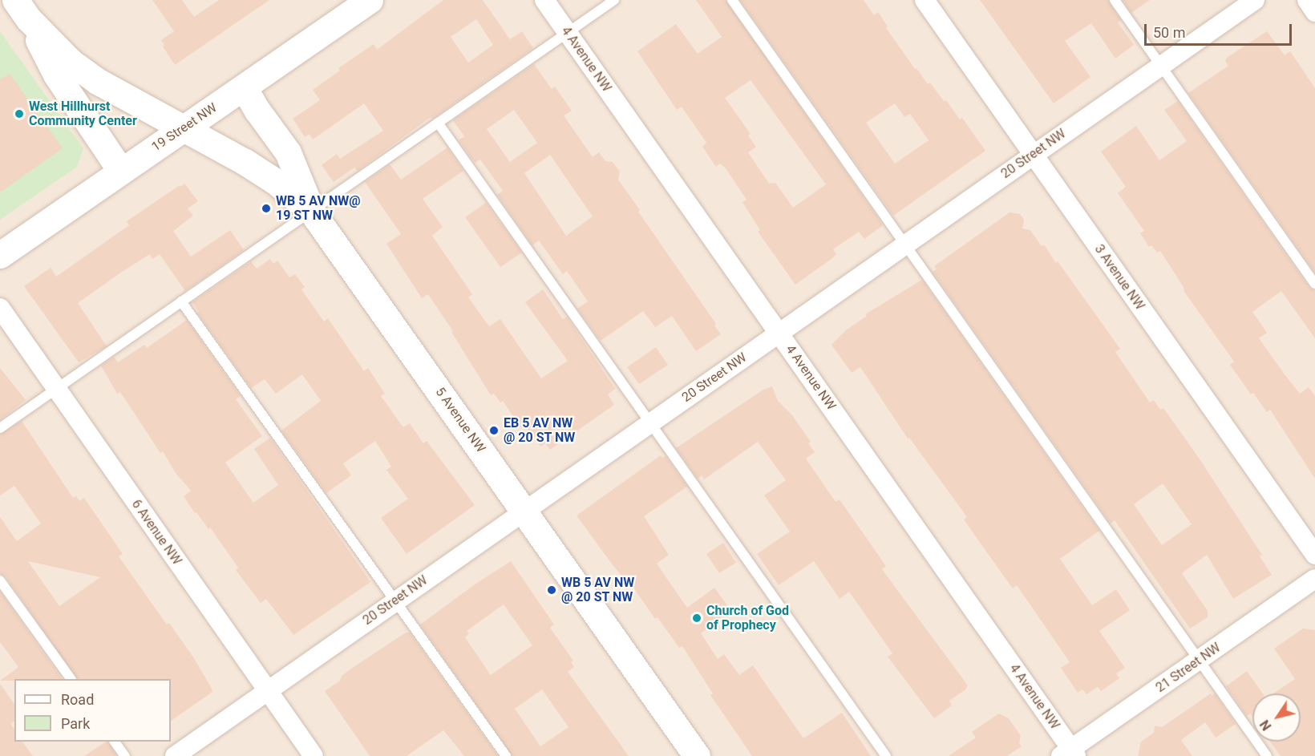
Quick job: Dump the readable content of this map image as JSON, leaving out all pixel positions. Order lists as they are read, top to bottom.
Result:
{
  "streets": {
    "street": [
      "4 Avenue NW",
      "19 Street NW",
      "20 Street NW",
      "3 Avenue NW",
      "5 Avenue NW",
      "6 Avenue NW",
      "21 Street NW"
    ]
  },
  "crossings": [
    ["4 Avenue NW", "20 Street NW"],
    ["4 Avenue NW", "21 Street NW"],
    ["19 Street NW", "5 Avenue NW"],
    ["20 Street NW", "3 Avenue NW"],
    ["20 Street NW", "5 Avenue NW"],
    ["20 Street NW", "6 Avenue NW"]
  ],
  "places": [
    "West Hillhurst Community Center",
    "WB 5 AV NW@ 19 ST NW",
    "EB 5 AV NW @ 20 ST NW",
    "WB 5 AV NW @ 20 ST NW",
    "Church of God of Prophecy"
  ],
  "legend": ["Road", "Park"],
  "scale_bar": "50 m",
  "north": "bottom left"
}
